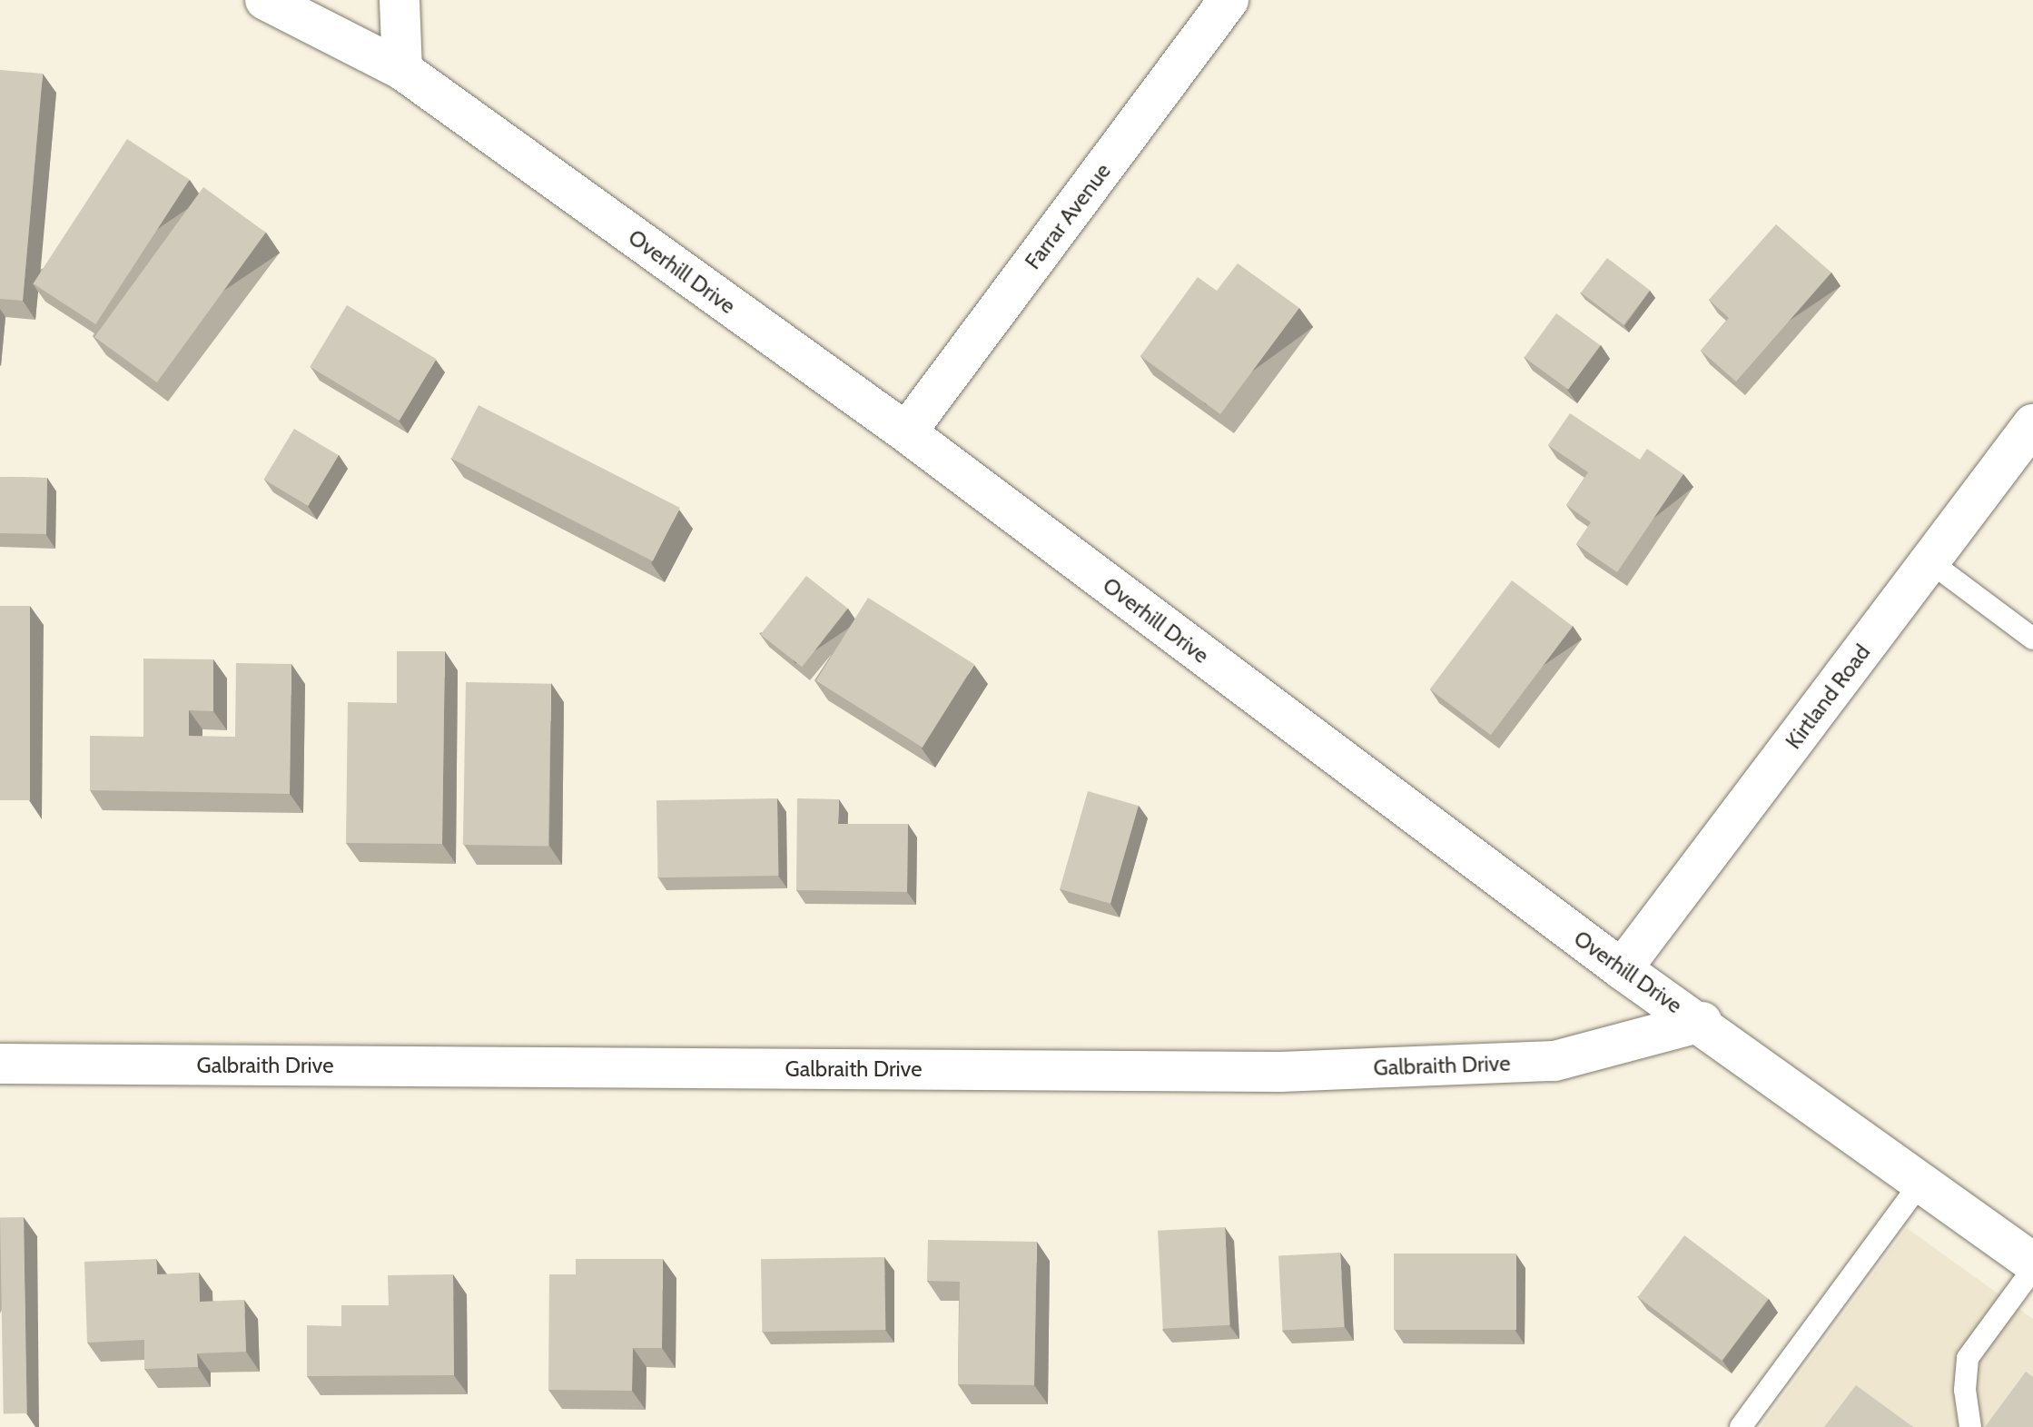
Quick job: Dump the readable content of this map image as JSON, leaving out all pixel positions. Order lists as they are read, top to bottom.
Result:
{
  "streets": {
    "street": [
      "Farrar Avenue",
      "Overhill Drive",
      "Kirtland Road",
      "Galbraith Drive"
    ]
  },
  "crossings": [
    ["Farrar Avenue", "Overhill Drive"],
    ["Overhill Drive", "Kirtland Road"],
    ["Overhill Drive", "Galbraith Drive"]
  ]
}
